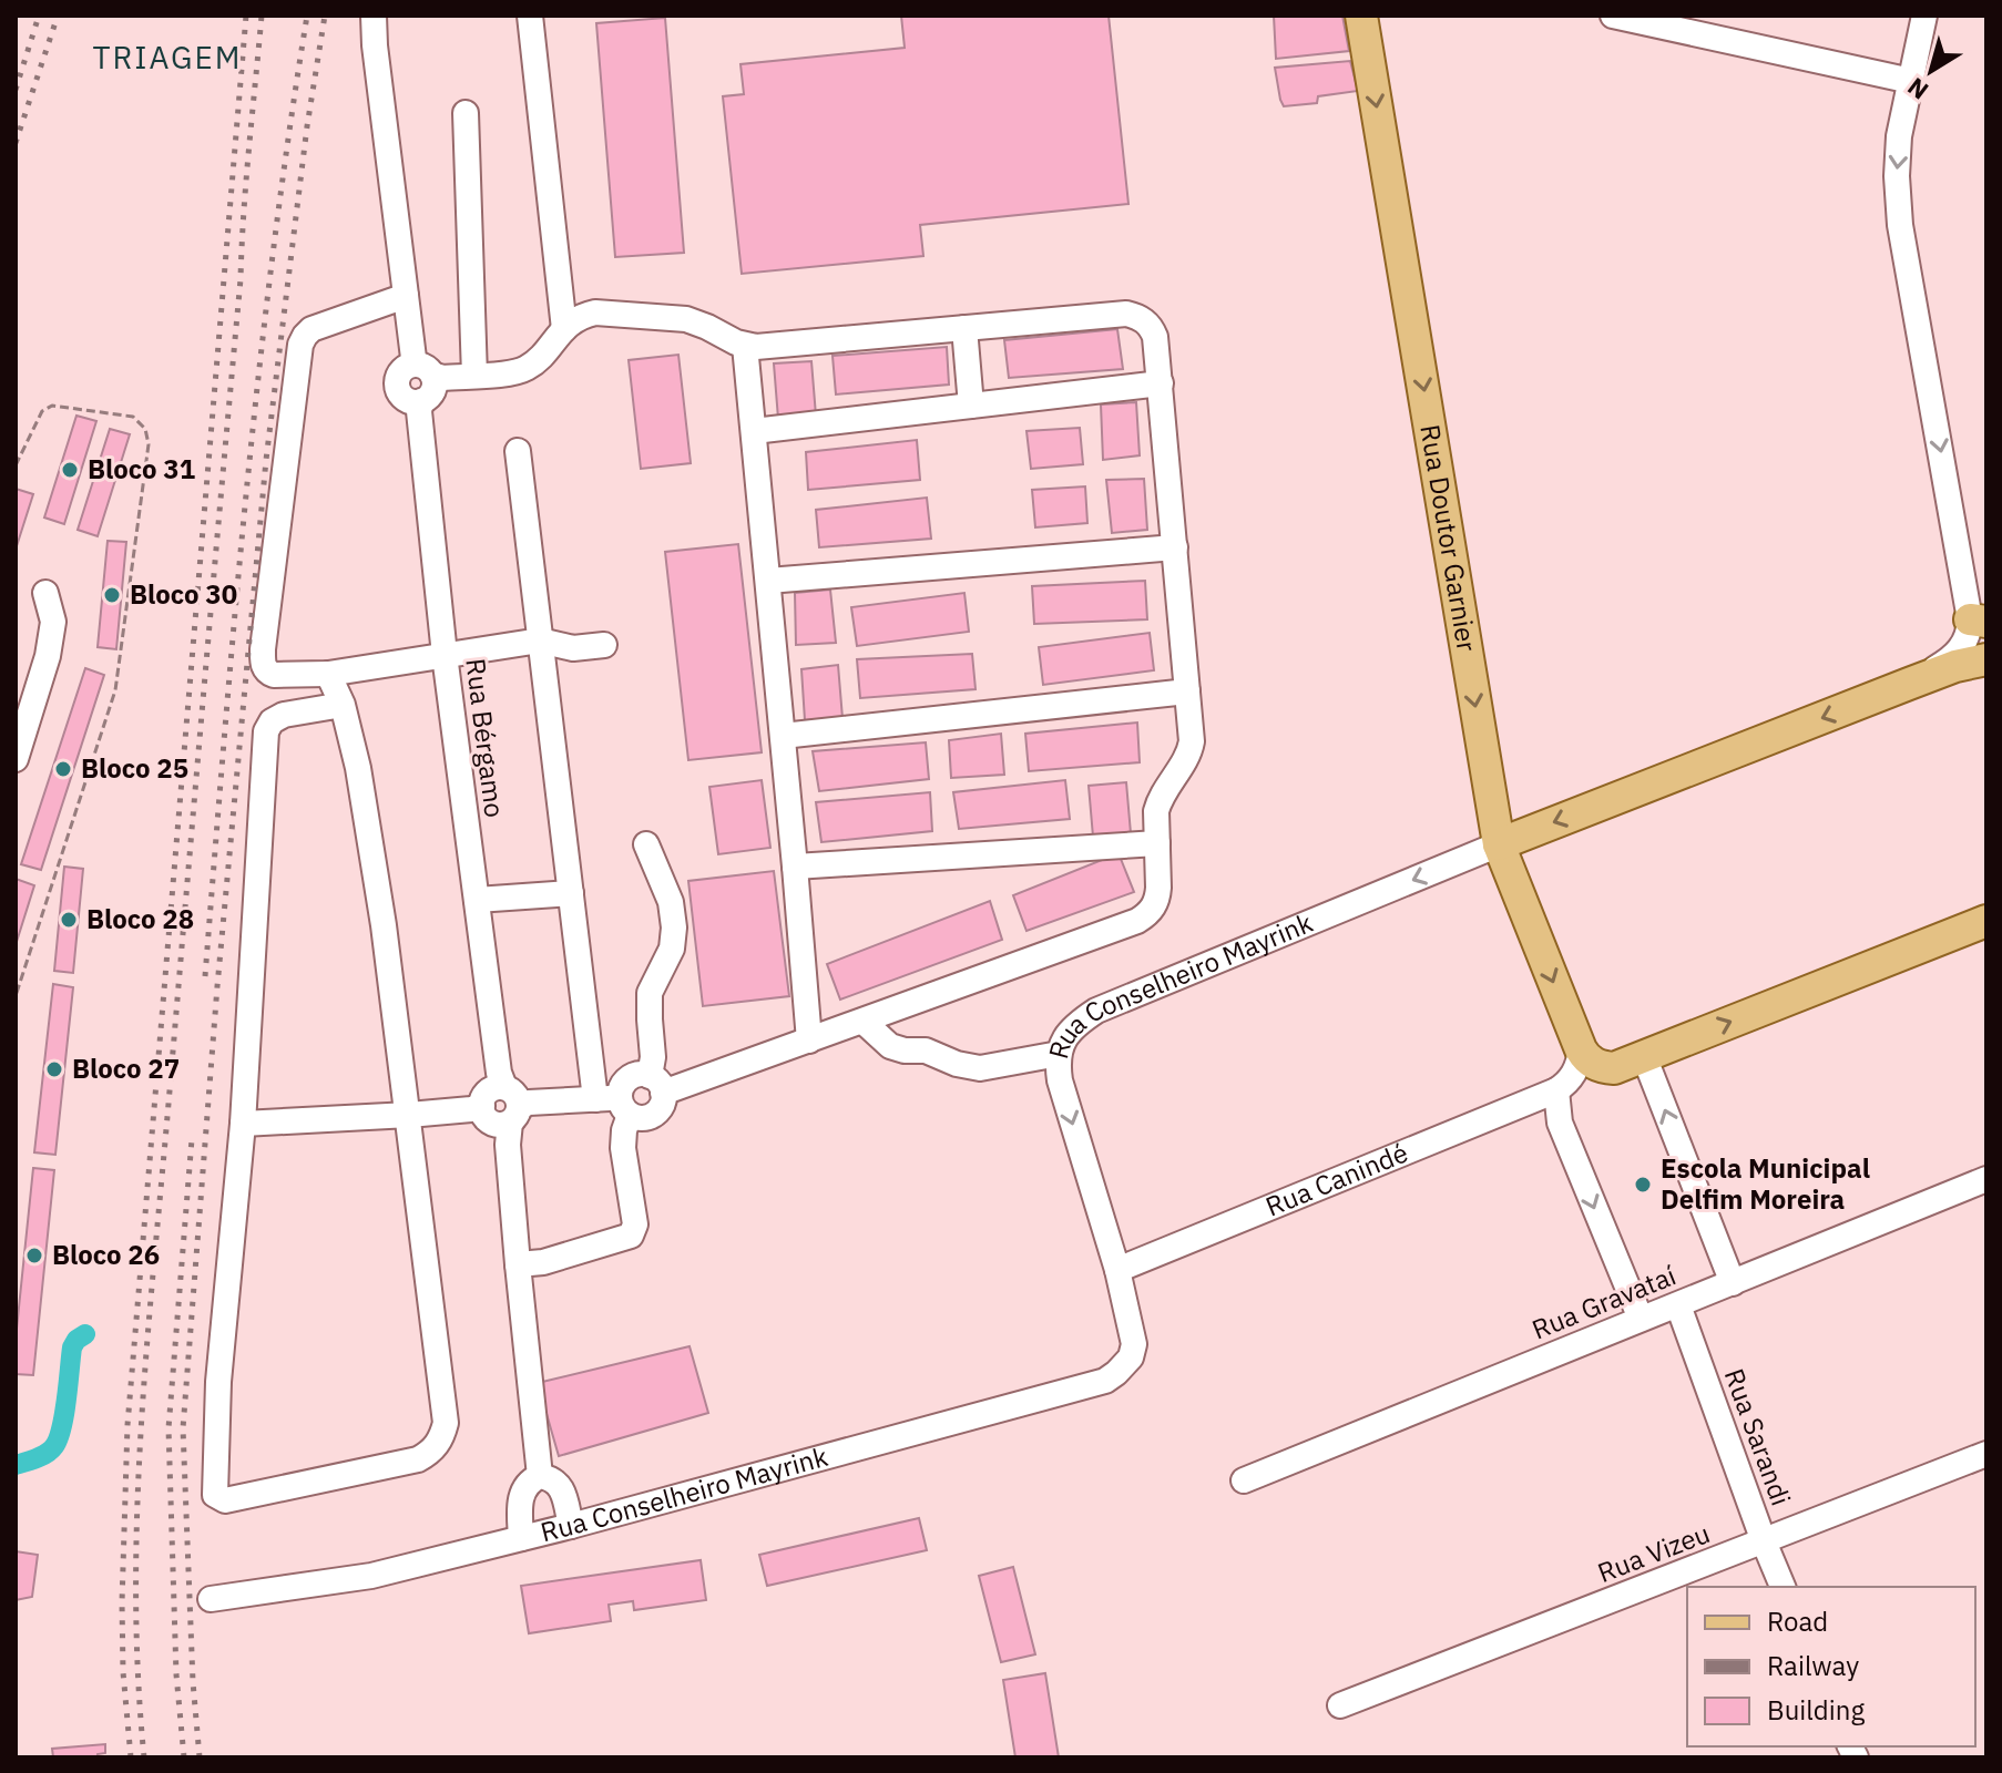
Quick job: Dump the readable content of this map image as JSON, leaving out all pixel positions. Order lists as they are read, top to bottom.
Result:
{
  "streets": {
    "main road": ["Rua Doutor Garnier", "Rua Conselheiro Mayrink"],
    "street": [
      "Rua Bérgamo",
      "Rua Canindé",
      "Rua Gravataí",
      "Rua Sarandi",
      "Rua Vizeu"
    ]
  },
  "crossings": [
    ["Rua Doutor Garnier", "Rua Conselheiro Mayrink"],
    ["Rua Conselheiro Mayrink", "Rua Canindé"],
    ["Rua Gravataí", "Rua Sarandi"],
    ["Rua Sarandi", "Rua Vizeu"]
  ],
  "one_way": ["Rua Doutor Garnier"],
  "districts": ["TRIAGEM"],
  "places": [
    "Bloco 31",
    "Bloco 30",
    "Bloco 25",
    "Bloco 28",
    "Bloco 27",
    "Escola Municipal Delfim Moreira",
    "Bloco 26"
  ],
  "legend": ["Road", "Railway", "Building"],
  "north": "bottom left"
}
